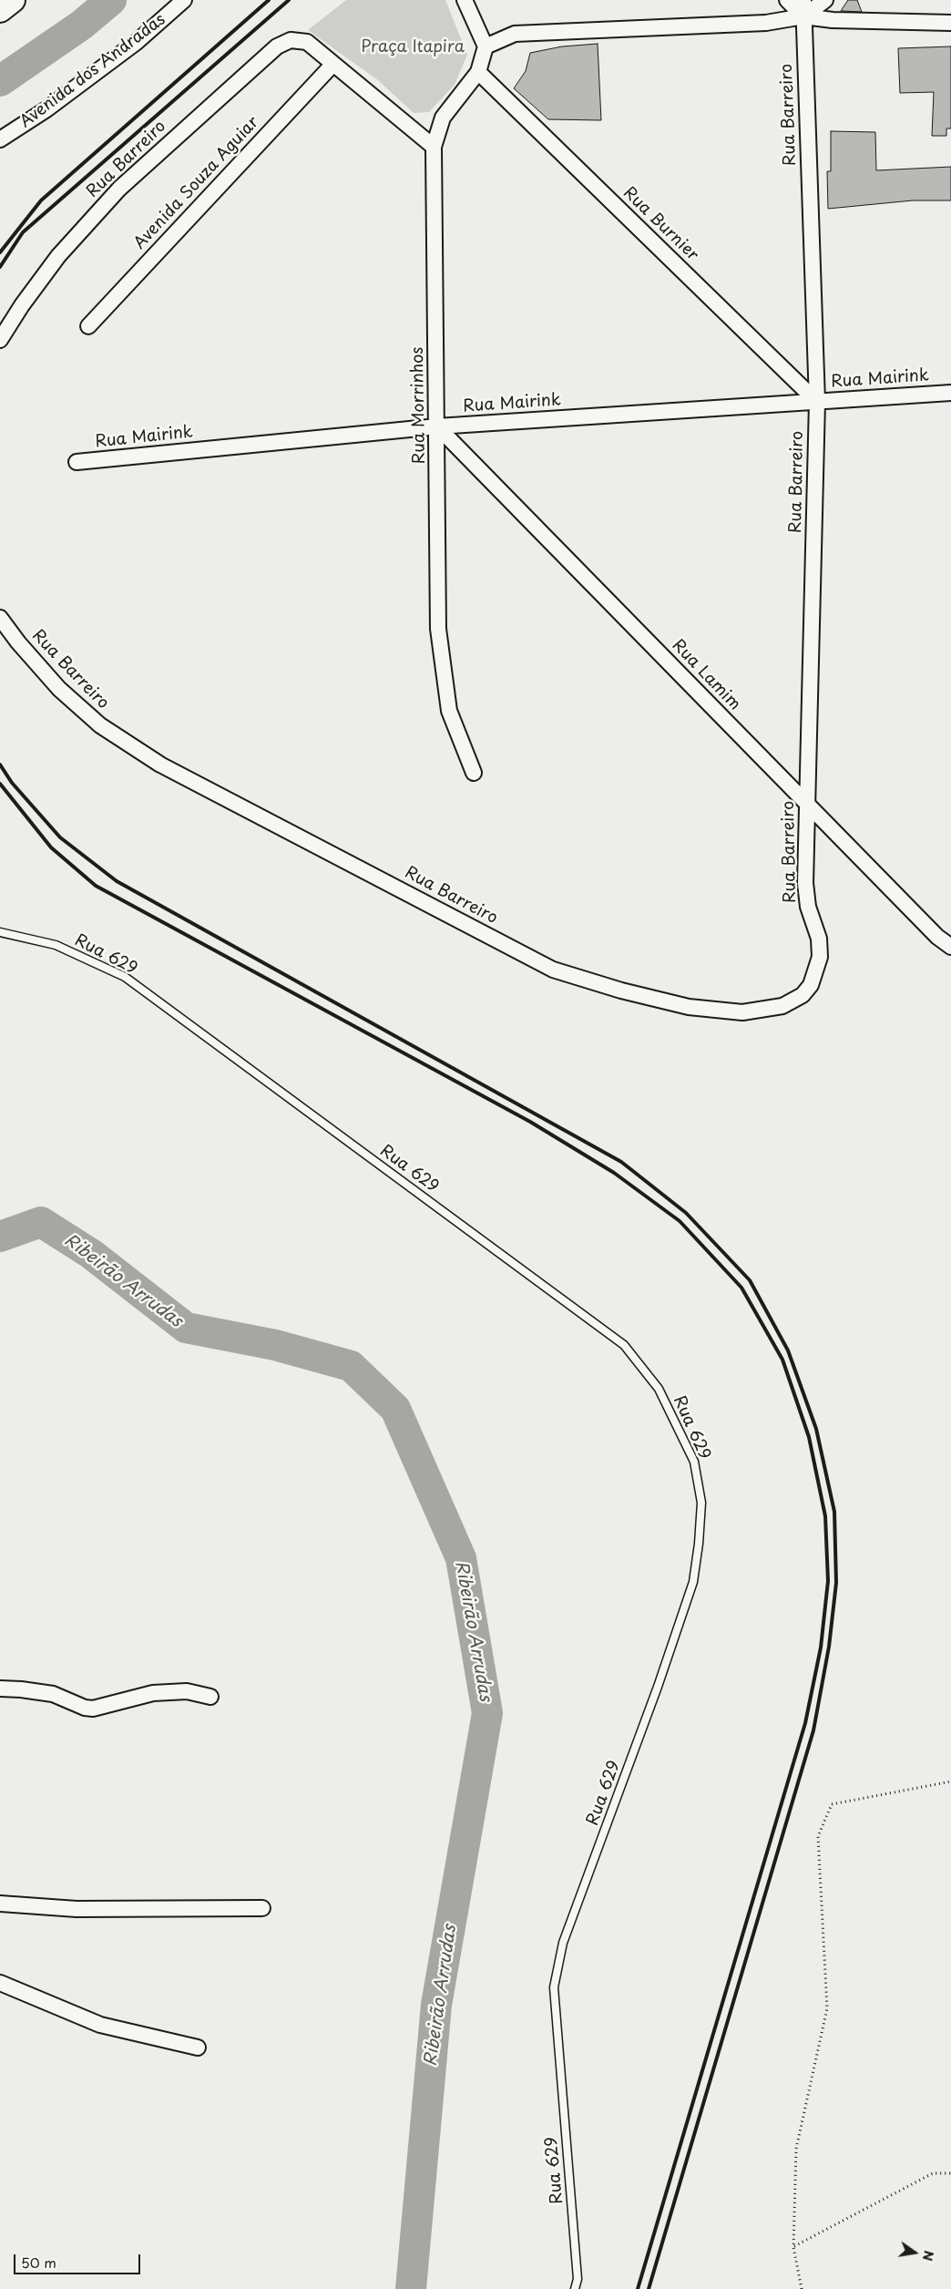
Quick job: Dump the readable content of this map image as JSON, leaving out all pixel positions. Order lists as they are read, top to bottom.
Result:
{
  "streets": {
    "street": [
      "Avenida dos Andradas",
      "Rua Barreiro",
      "Avenida Souza Aguiar",
      "Rua Burnier",
      "Rua Mairink",
      "Rua Morrinhos",
      "Rua Lamim"
    ],
    "lane": ["Rua 629"]
  },
  "crossings": [
    ["Rua Barreiro", "Avenida Souza Aguiar"],
    ["Rua Barreiro", "Rua Burnier"],
    ["Rua Barreiro", "Rua Mairink"],
    ["Rua Barreiro", "Rua Lamim"],
    ["Rua Burnier", "Rua Mairink"],
    ["Rua Burnier", "Rua Morrinhos"],
    ["Rua Mairink", "Rua Morrinhos"],
    ["Rua Mairink", "Rua Lamim"],
    ["Rua Morrinhos", "Rua Lamim"]
  ],
  "water": ["Ribeirão Arrudas"],
  "parks": ["Praça Itapira"],
  "scale_bar": "50 m",
  "north": "right"
}
